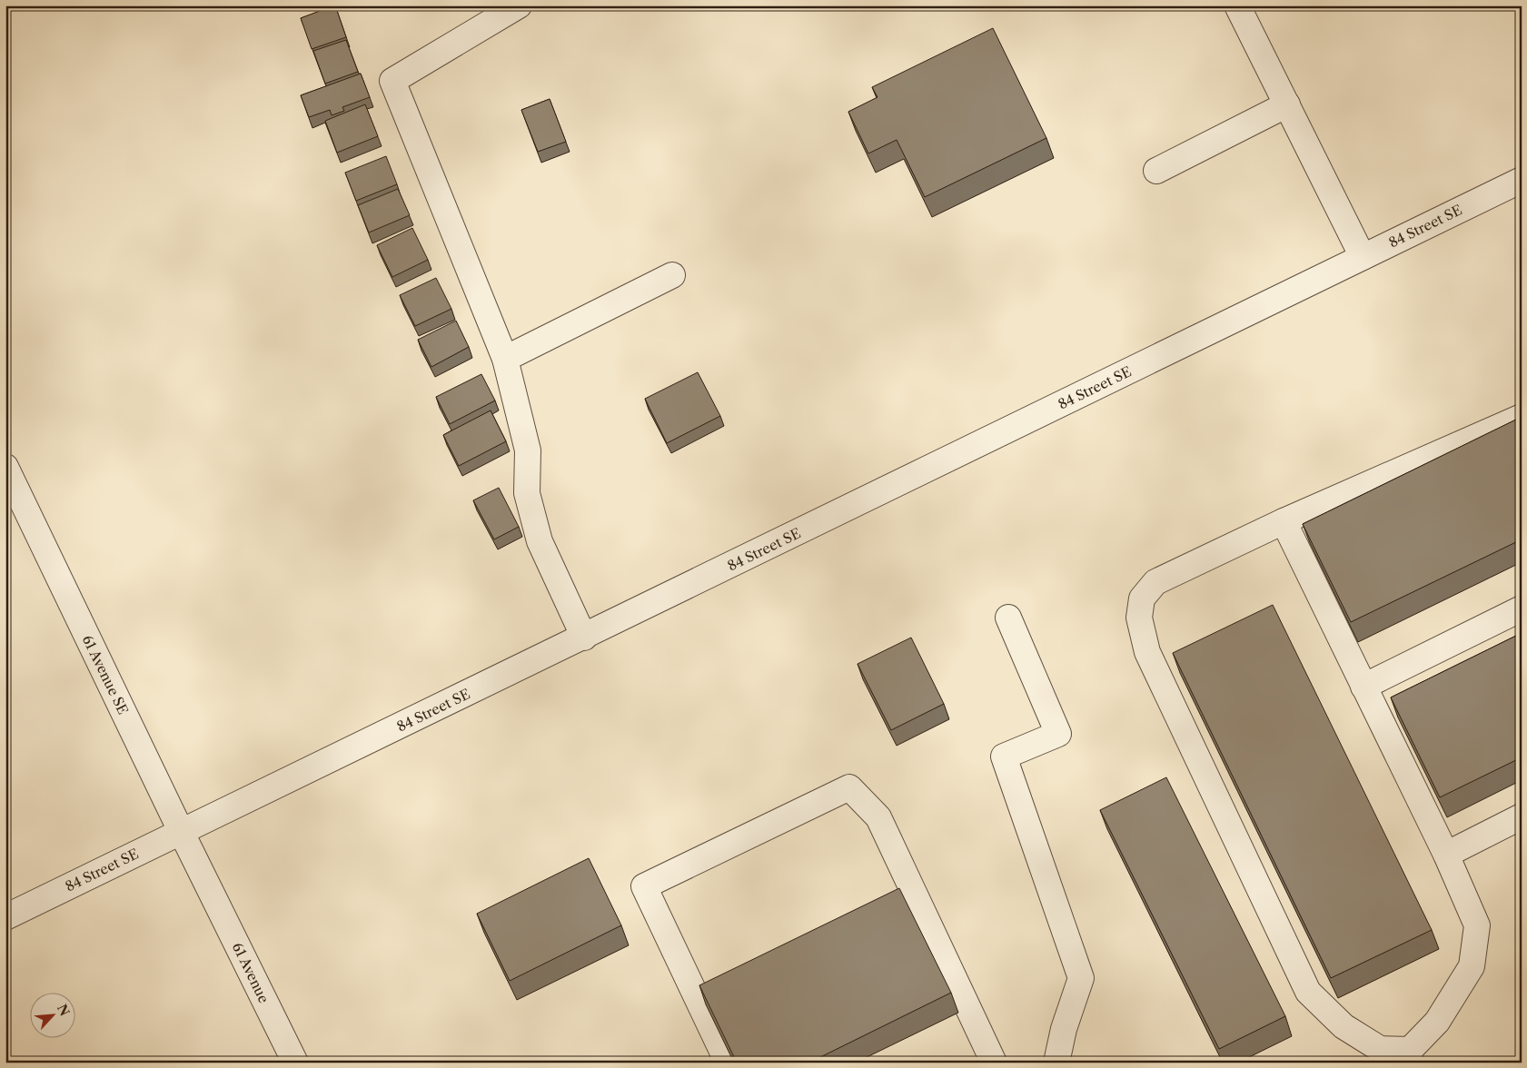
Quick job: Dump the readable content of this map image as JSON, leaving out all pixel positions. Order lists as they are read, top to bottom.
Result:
{
  "streets": {
    "street": ["84 Street SE", "61 Avenue SE", "61 Avenue"]
  },
  "crossings": [
    ["84 Street SE", "61 Avenue SE"],
    ["61 Avenue SE", "61 Avenue"]
  ],
  "north": "top right"
}
